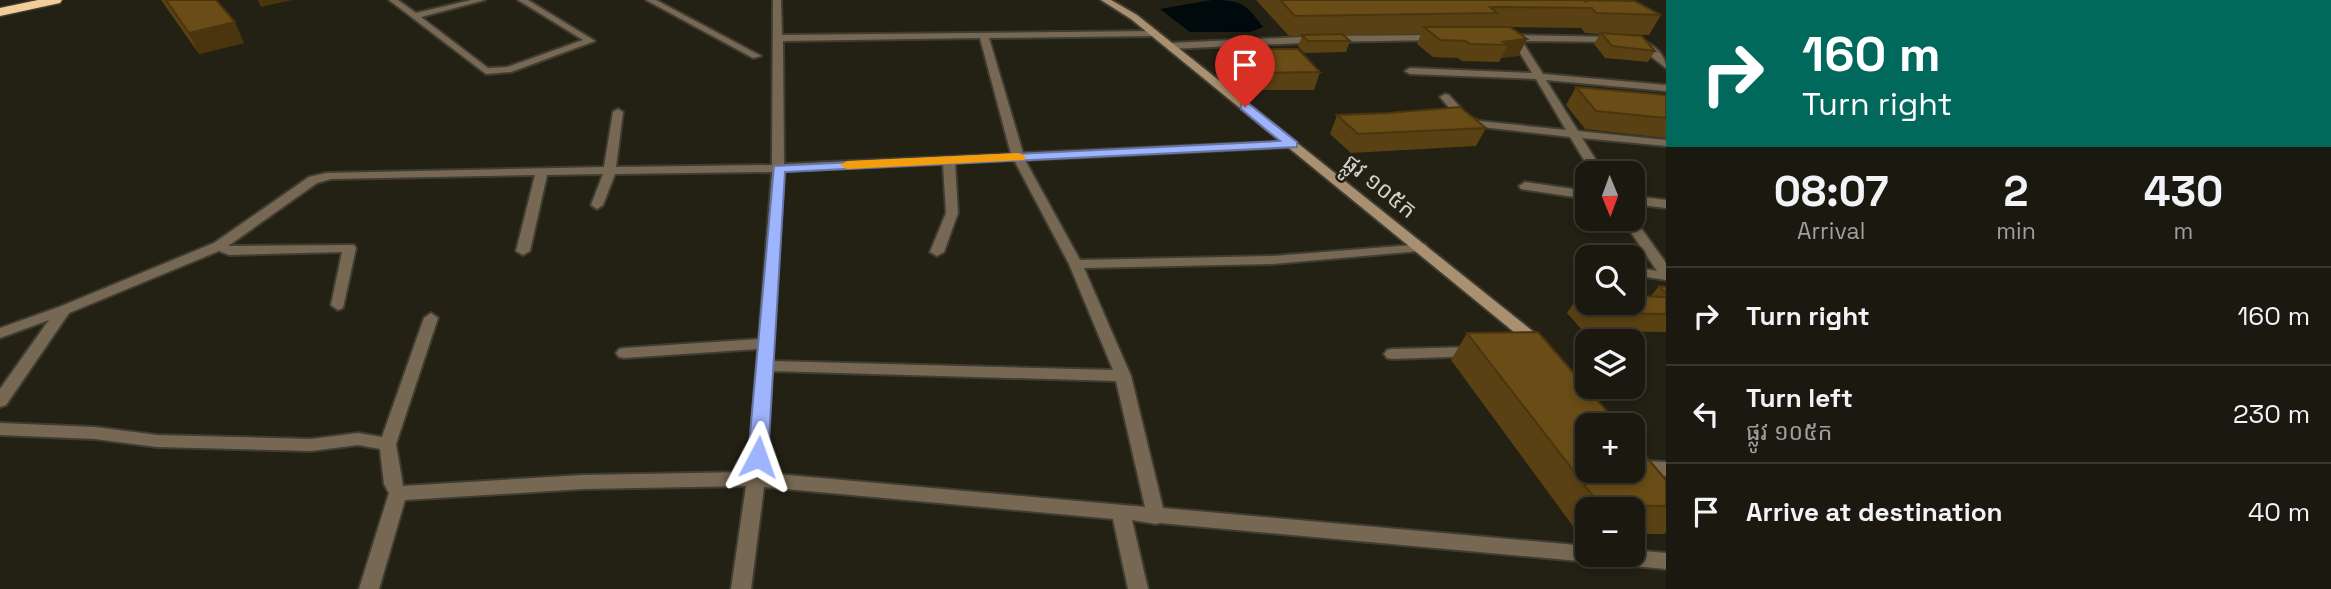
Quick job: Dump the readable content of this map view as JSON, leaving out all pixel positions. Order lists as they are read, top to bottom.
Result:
{
  "streets": {
    "main road": ["ផ្លូវ ១០៥ក"]
  },
  "north": "bottom",
  "page": {
    "turn": ["160 m", "Turn right"],
    "eta": [
      "08:07",
      "Arrival",
      "2",
      "min",
      "430",
      "m"
    ],
    "map_buttons": ["+", "−"],
    "list": [
      {
        "name": "Turn right",
        "value": "160 m"
      },
      {
        "name": "Turn left",
        "note": "ផ្លូវ ១០៥ក",
        "value": "230 m"
      },
      {
        "name": "Arrive at destination",
        "value": "40 m"
      }
    ]
  }
}
